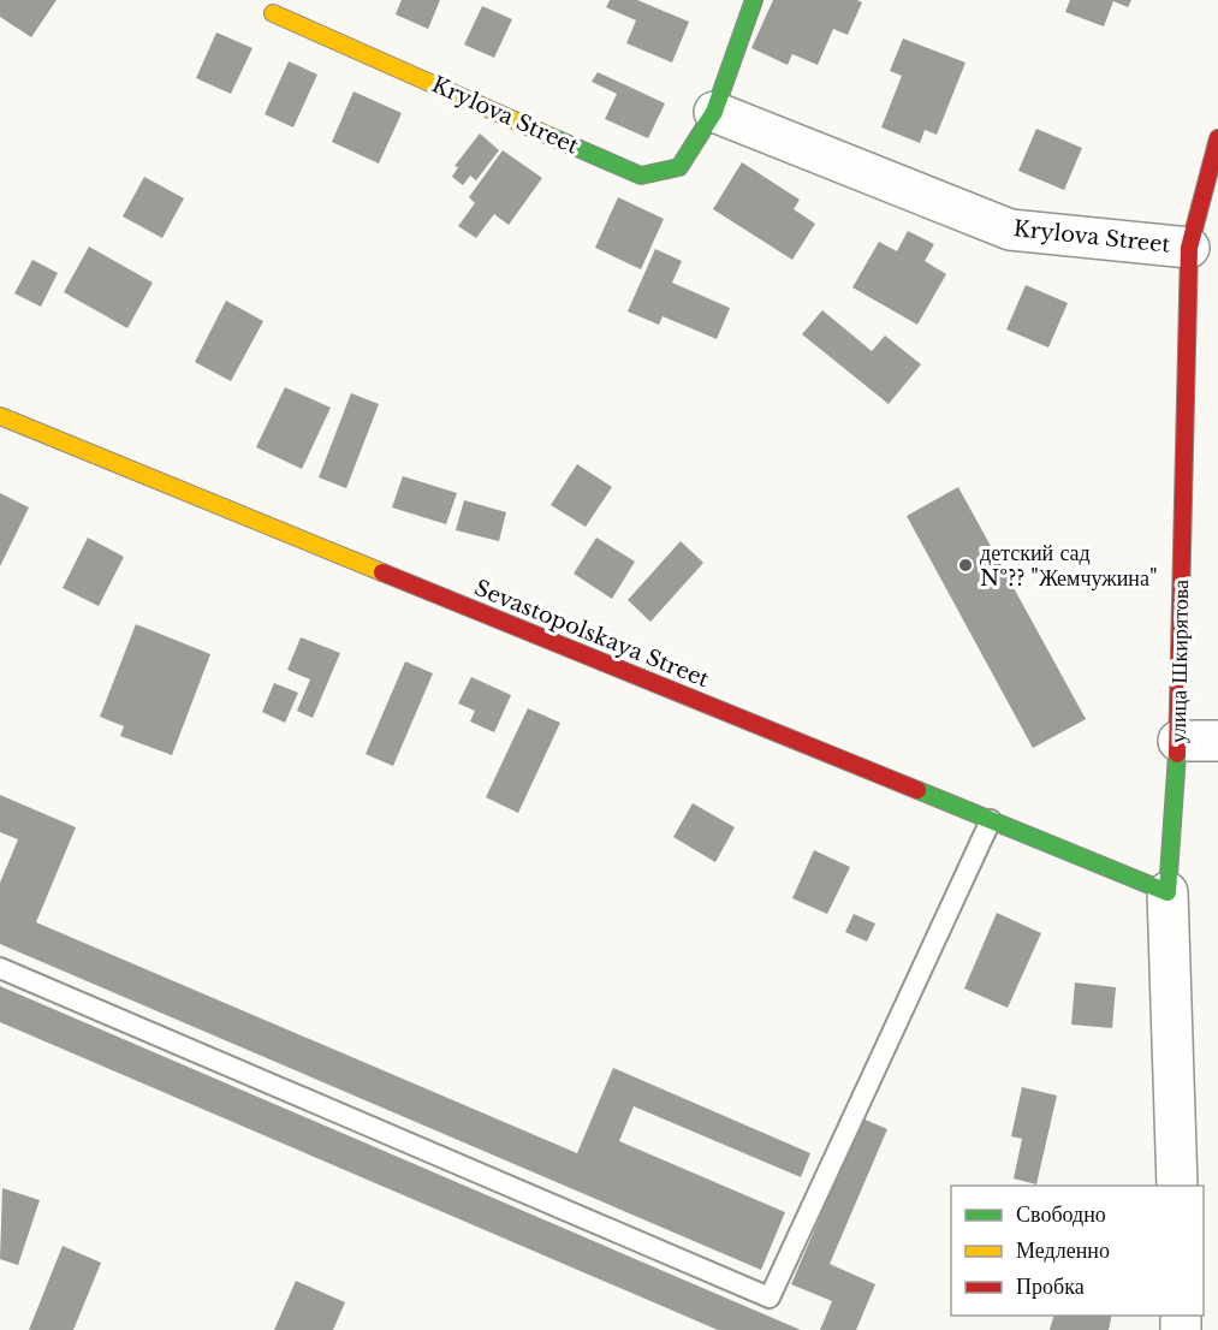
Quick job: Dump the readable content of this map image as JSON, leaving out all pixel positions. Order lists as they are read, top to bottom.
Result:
{
  "streets": {
    "street": ["Krylova Street", "Sevastopolskaya Street", "улица Шкирятова"]
  },
  "crossings": [
    ["Krylova Street", "улица Шкирятова"],
    ["Sevastopolskaya Street", "улица Шкирятова"]
  ],
  "places": ["детский сад №?? \"Жемчужина\""],
  "legend": ["Свободно", "Медленно", "Пробка"]
}
